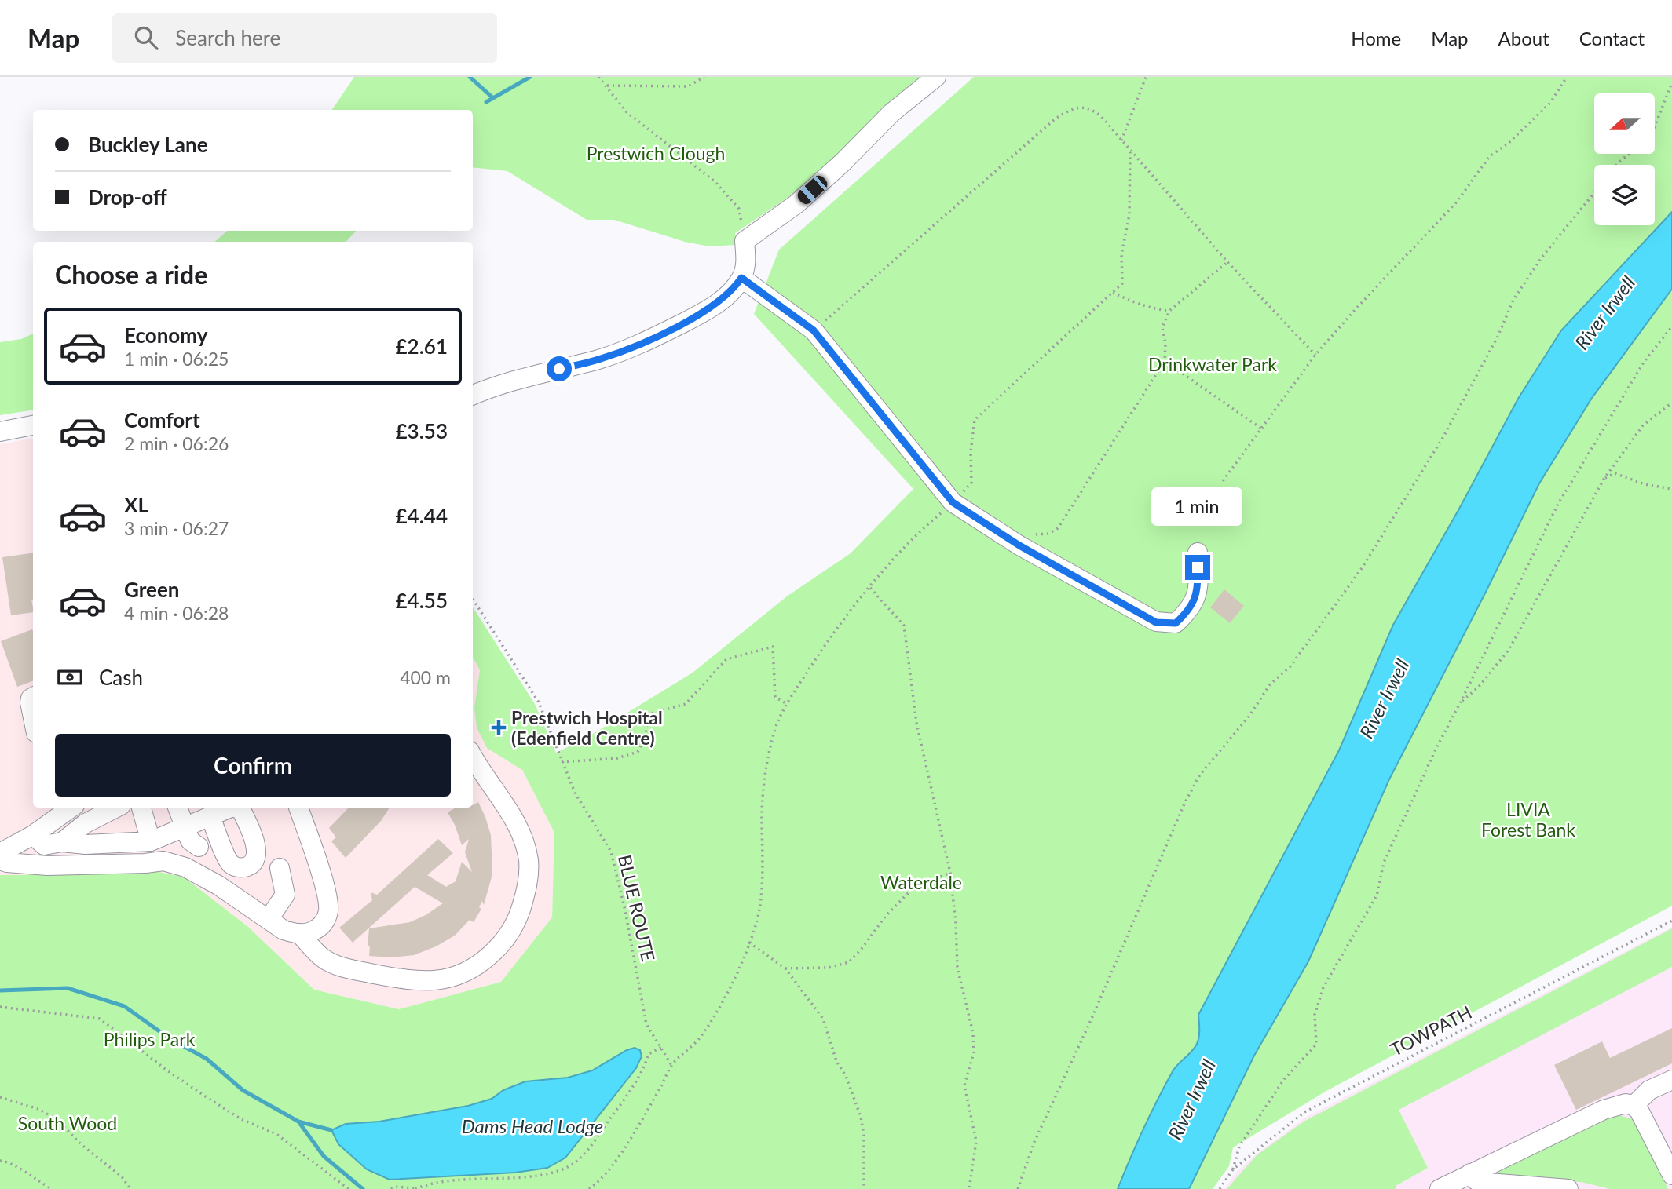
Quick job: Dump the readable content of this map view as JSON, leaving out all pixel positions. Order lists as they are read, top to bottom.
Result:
{
  "streets": {
    "path": ["BLUE ROUTE", "TOWPATH"]
  },
  "water": ["River Irwell", "Dams Head Lodge"],
  "parks": [
    "Prestwich Clough",
    "Drinkwater Park",
    "LIVIA Forest Bank",
    "Waterdale",
    "Philips Park",
    "South Wood"
  ],
  "places": {
    "health": ["Prestwich Hospital (Edenfield Centre)"]
  },
  "north": "left",
  "page": {
    "header": "Map",
    "search": "Search here",
    "nav": [
      "Home",
      "Map",
      "About",
      "Contact"
    ],
    "banner": ["Buckley Lane", "Drop-off"],
    "heading": "Choose a ride",
    "list": [
      {
        "name": "Economy",
        "note": "1 min · 06:25",
        "value": "£2.61"
      },
      {
        "name": "Comfort",
        "note": "2 min · 06:26",
        "value": "£3.53"
      },
      {
        "name": "XL",
        "note": "3 min · 06:27",
        "value": "£4.44"
      },
      {
        "name": "Green",
        "note": "4 min · 06:28",
        "value": "£4.55"
      }
    ],
    "bubble": "1 min",
    "pay": ["Cash", "400 m"],
    "buttons": "Confirm"
  }
}
